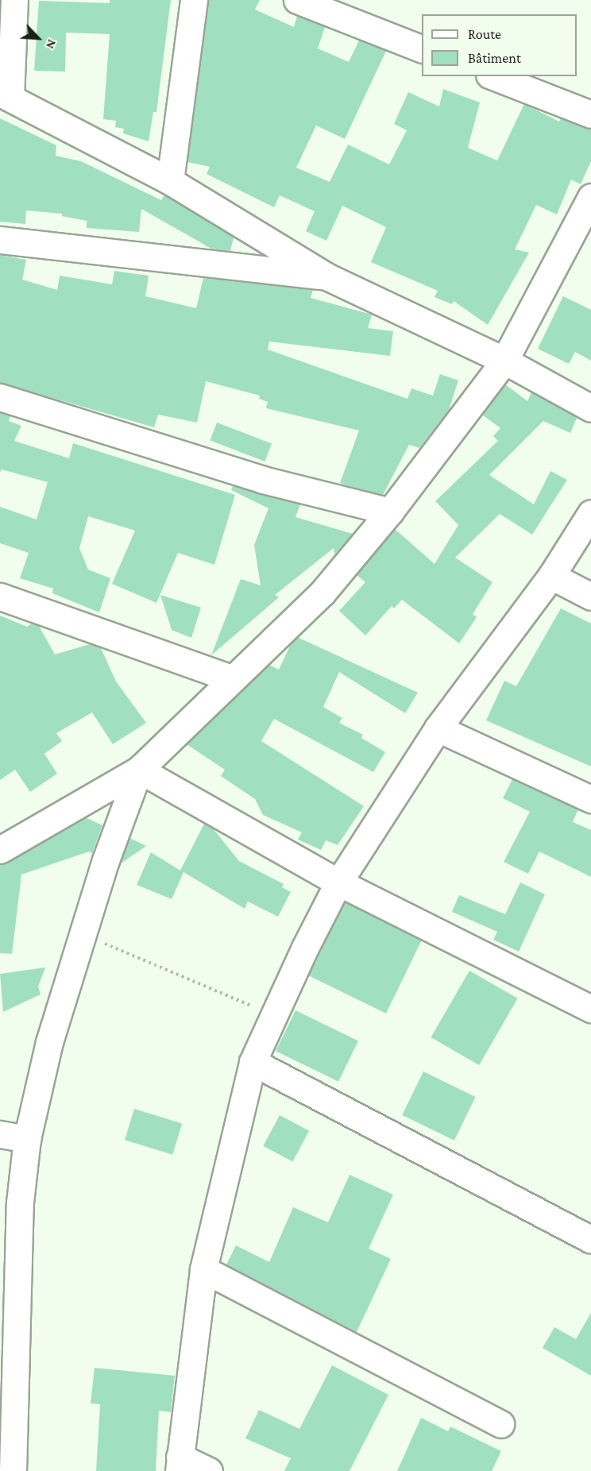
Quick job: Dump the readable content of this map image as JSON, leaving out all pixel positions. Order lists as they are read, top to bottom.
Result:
{
  "legend": ["Route", "Bâtiment"],
  "north": "bottom right"
}
